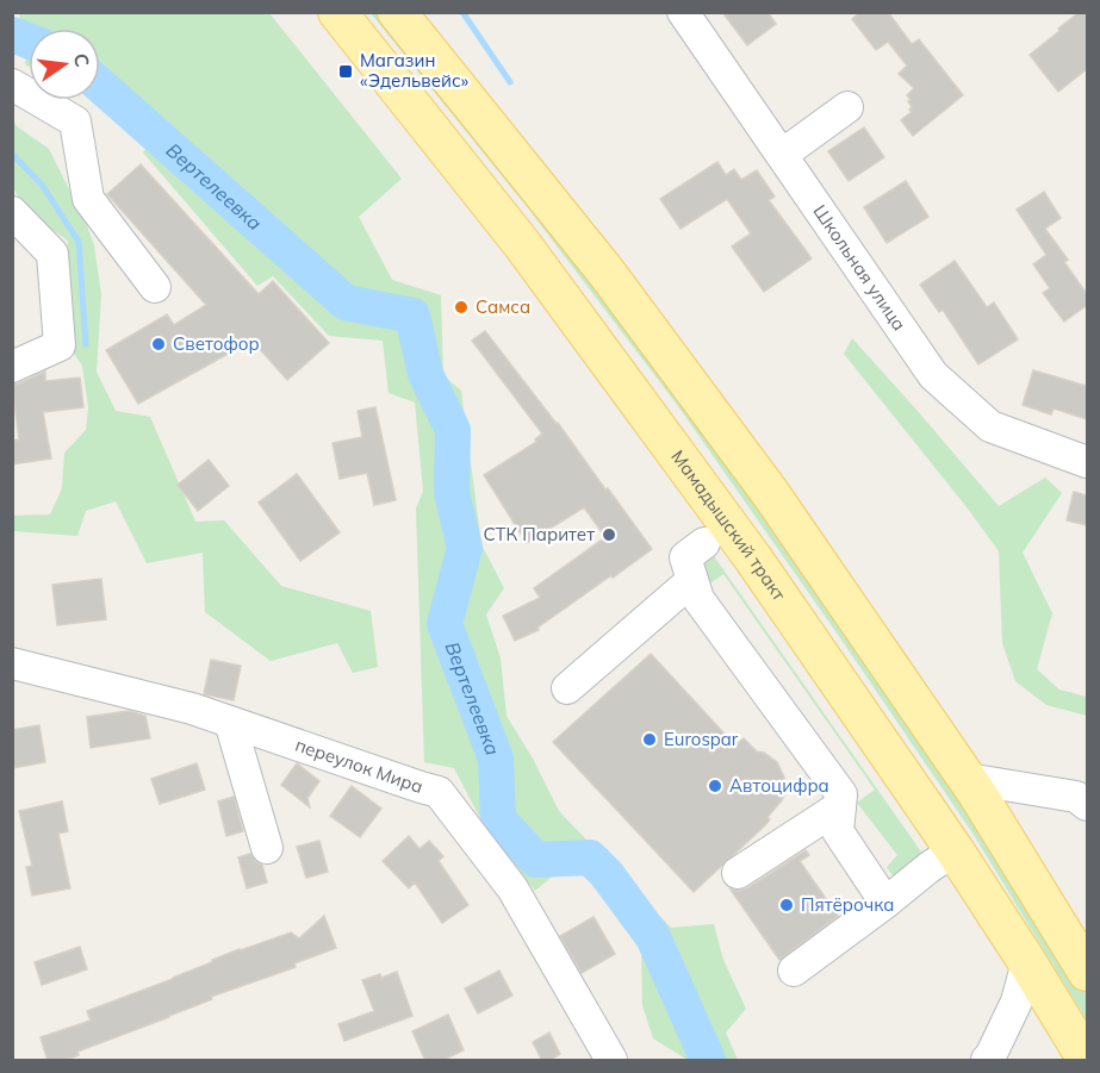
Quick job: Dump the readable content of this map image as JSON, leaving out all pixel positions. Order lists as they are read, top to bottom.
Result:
{
  "streets": {
    "main road": ["Мамадышский тракт"],
    "street": ["Школьная улица", "переулок Мира"]
  },
  "water": ["Вертелеевка"],
  "places": {
    "transit": ["Магазин «Эдельвейс»"],
    "other": [
      "Самса",
      "Светофор",
      "СТК Паритет",
      "Eurospar",
      "Автоцифра",
      "Пятёрочка"
    ]
  },
  "north": "right"
}
